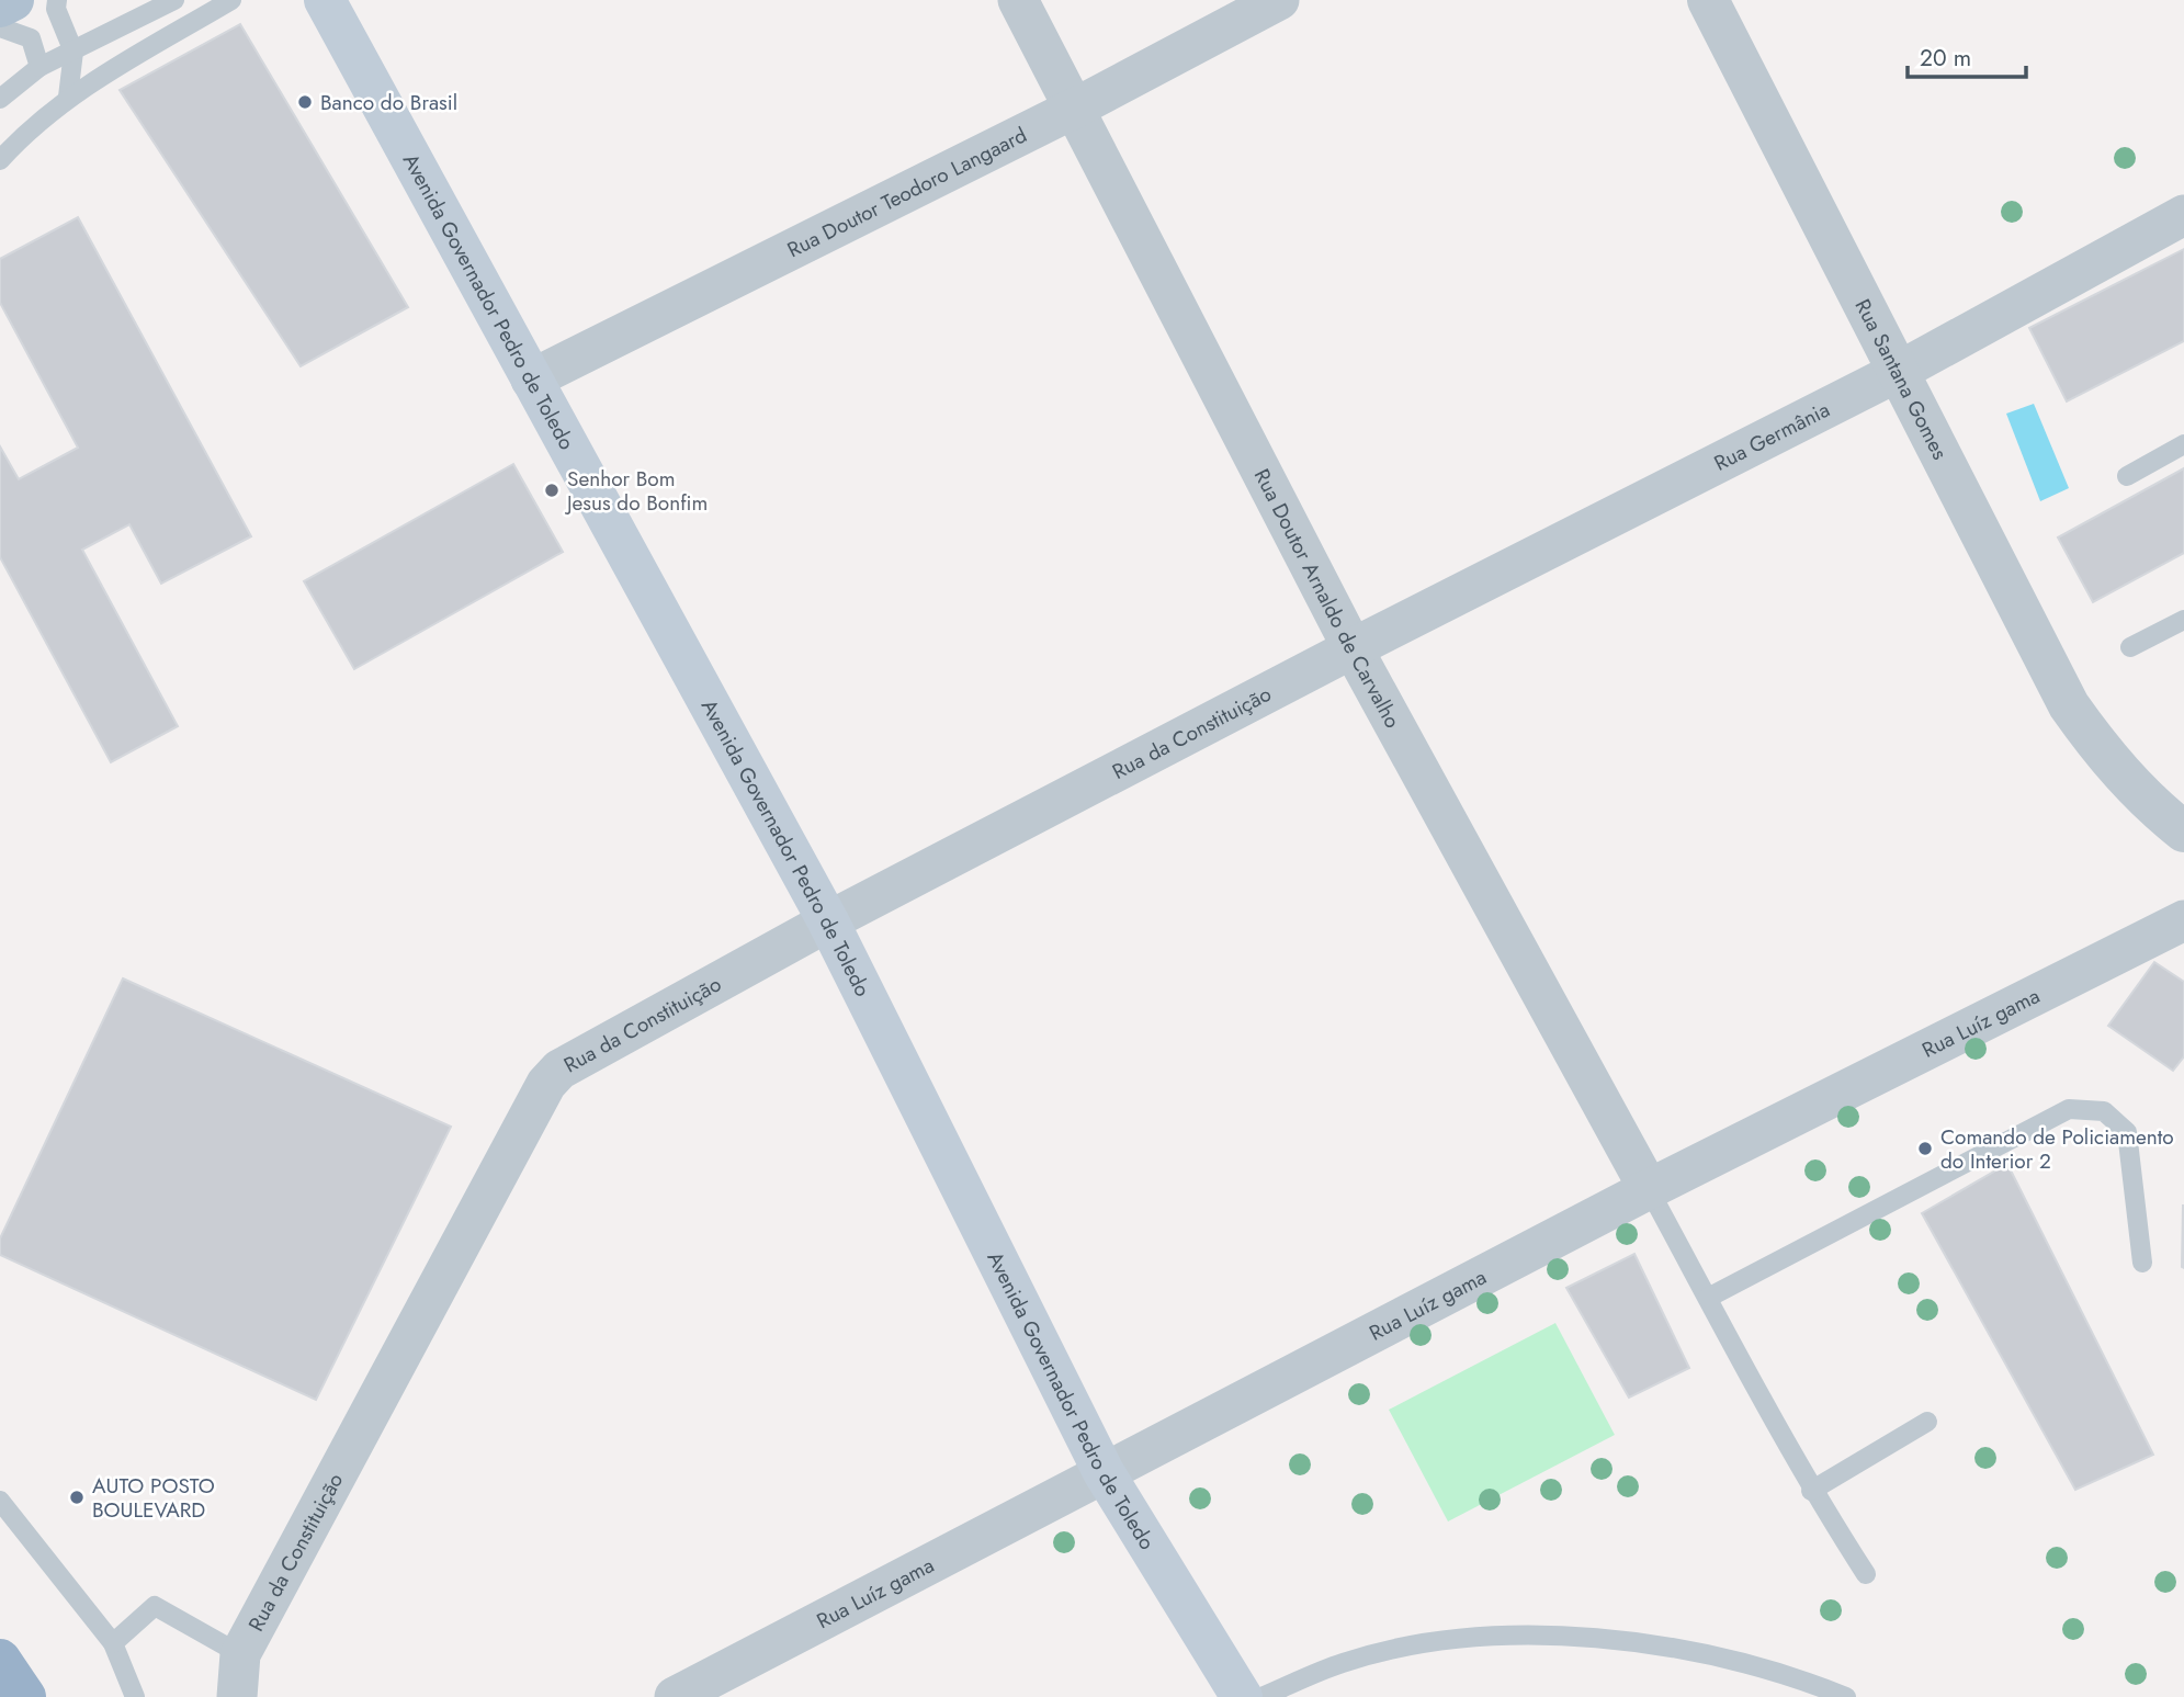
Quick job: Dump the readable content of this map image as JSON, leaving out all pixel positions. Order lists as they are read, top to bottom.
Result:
{
  "streets": {
    "main road": ["Avenida Governador Pedro de Toledo"],
    "street": [
      "Rua Doutor Teodoro Langaard",
      "Rua Santana Gomes",
      "Rua Germânia",
      "Rua Doutor Arnaldo de Carvalho",
      "Rua da Constituição",
      "Rua Luíz gama"
    ]
  },
  "crossings": [
    ["Rua Doutor Teodoro Langaard", "Avenida Governador Pedro de Toledo"],
    ["Rua Doutor Teodoro Langaard", "Rua Doutor Arnaldo de Carvalho"],
    ["Avenida Governador Pedro de Toledo", "Rua da Constituição"],
    ["Avenida Governador Pedro de Toledo", "Rua Luíz gama"],
    ["Rua Santana Gomes", "Rua Germânia"],
    ["Rua Germânia", "Rua Doutor Arnaldo de Carvalho"],
    ["Rua Germânia", "Rua da Constituição"],
    ["Rua Doutor Arnaldo de Carvalho", "Rua da Constituição"],
    ["Rua Doutor Arnaldo de Carvalho", "Rua Luíz gama"]
  ],
  "places": [
    "Banco do Brasil",
    "Senhor Bom Jesus do Bonfim",
    "Comando de Policiamento do Interior 2",
    "AUTO POSTO BOULEVARD"
  ],
  "scale_bar": "20 m"
}
